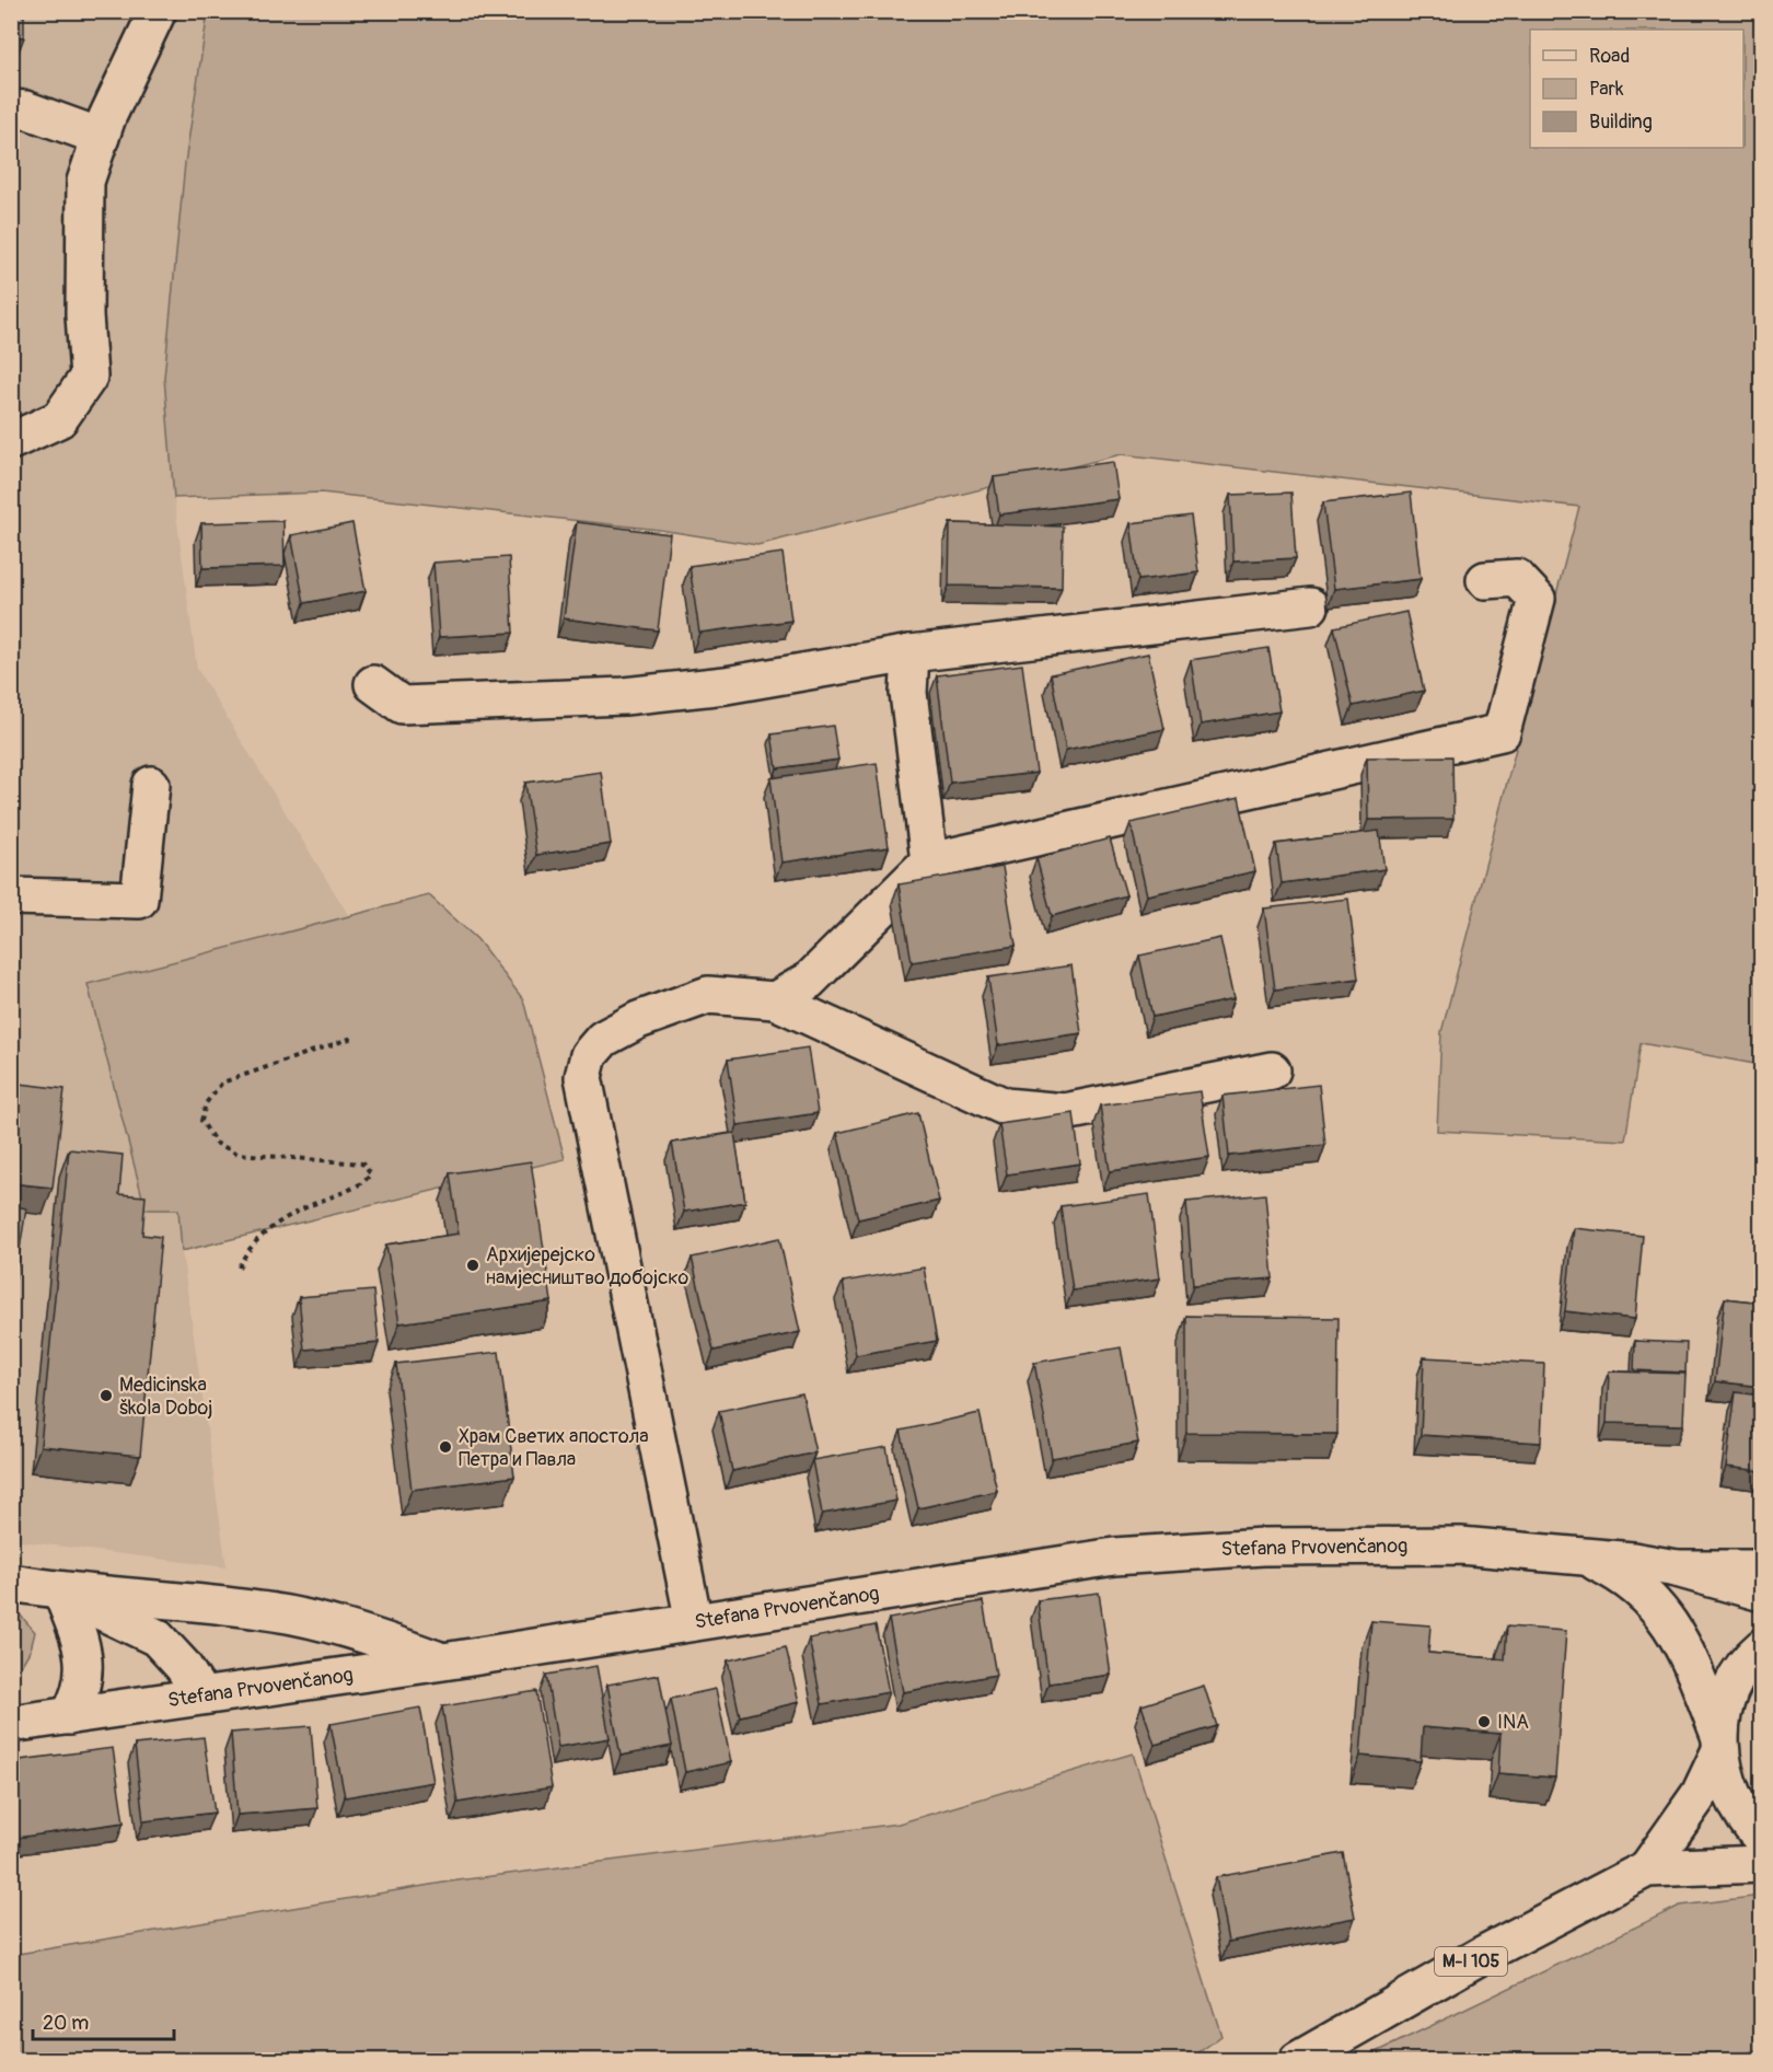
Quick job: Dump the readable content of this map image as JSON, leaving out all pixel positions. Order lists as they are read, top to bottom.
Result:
{
  "streets": {
    "street": ["Stefana Prvovenčanog", "M-I 105"]
  },
  "places": [
    "Архијерејско намјесништво добојско",
    "Medicinska škola Doboj",
    "Храм Светих апостола Петра и Павла",
    "INA"
  ],
  "legend": ["Road", "Park", "Building"],
  "scale_bar": "20 m"
}
